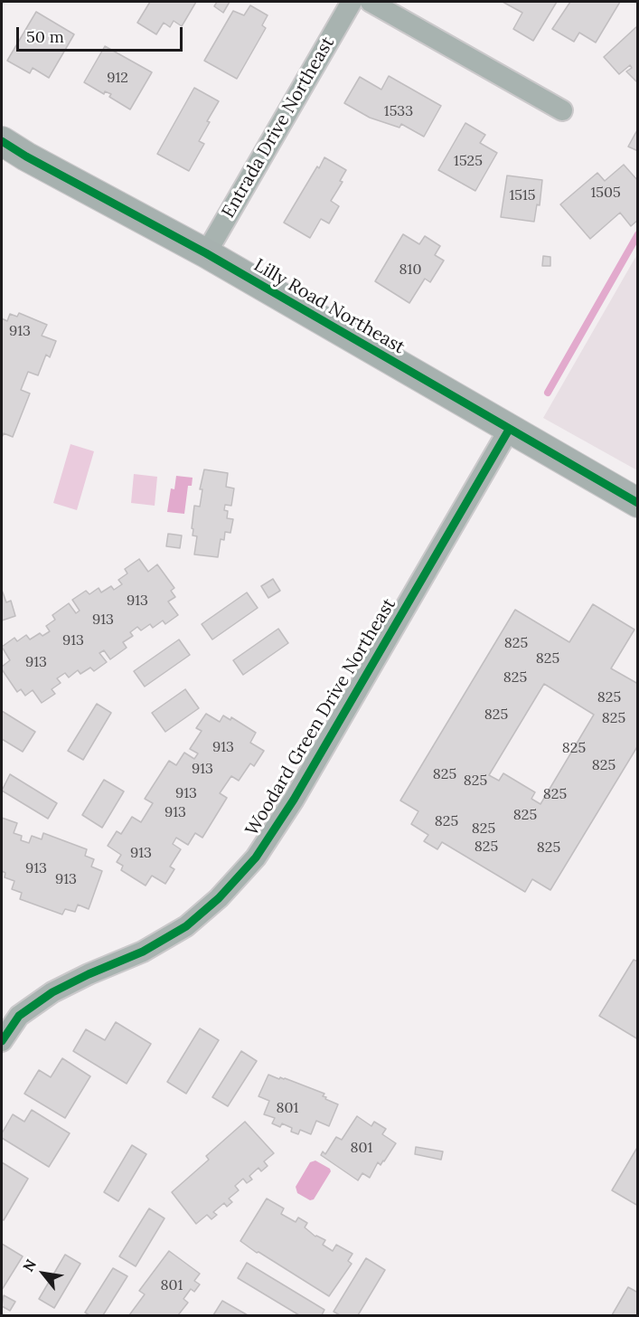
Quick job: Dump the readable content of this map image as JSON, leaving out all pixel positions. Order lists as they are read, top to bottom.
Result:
{
  "streets": {
    "street": ["Entrada Drive Northeast", "Lilly Road Northeast", "Woodard Green Drive Northeast"]
  },
  "crossings": [
    ["Entrada Drive Northeast", "Lilly Road Northeast"],
    ["Lilly Road Northeast", "Woodard Green Drive Northeast"]
  ],
  "house_numbers": [
    "912",
    "1533",
    "1525",
    "1505",
    "1515",
    "810",
    "913",
    "913",
    "913",
    "913",
    "825",
    "825",
    "913",
    "825",
    "825",
    "825",
    "825",
    "913",
    "825",
    "825",
    "913",
    "825",
    "825",
    "913",
    "825",
    "913",
    "825",
    "825",
    "825",
    "825",
    "825",
    "913",
    "913",
    "913",
    "801",
    "801",
    "801"
  ],
  "scale_bar": "50 m",
  "north": "top left"
}
